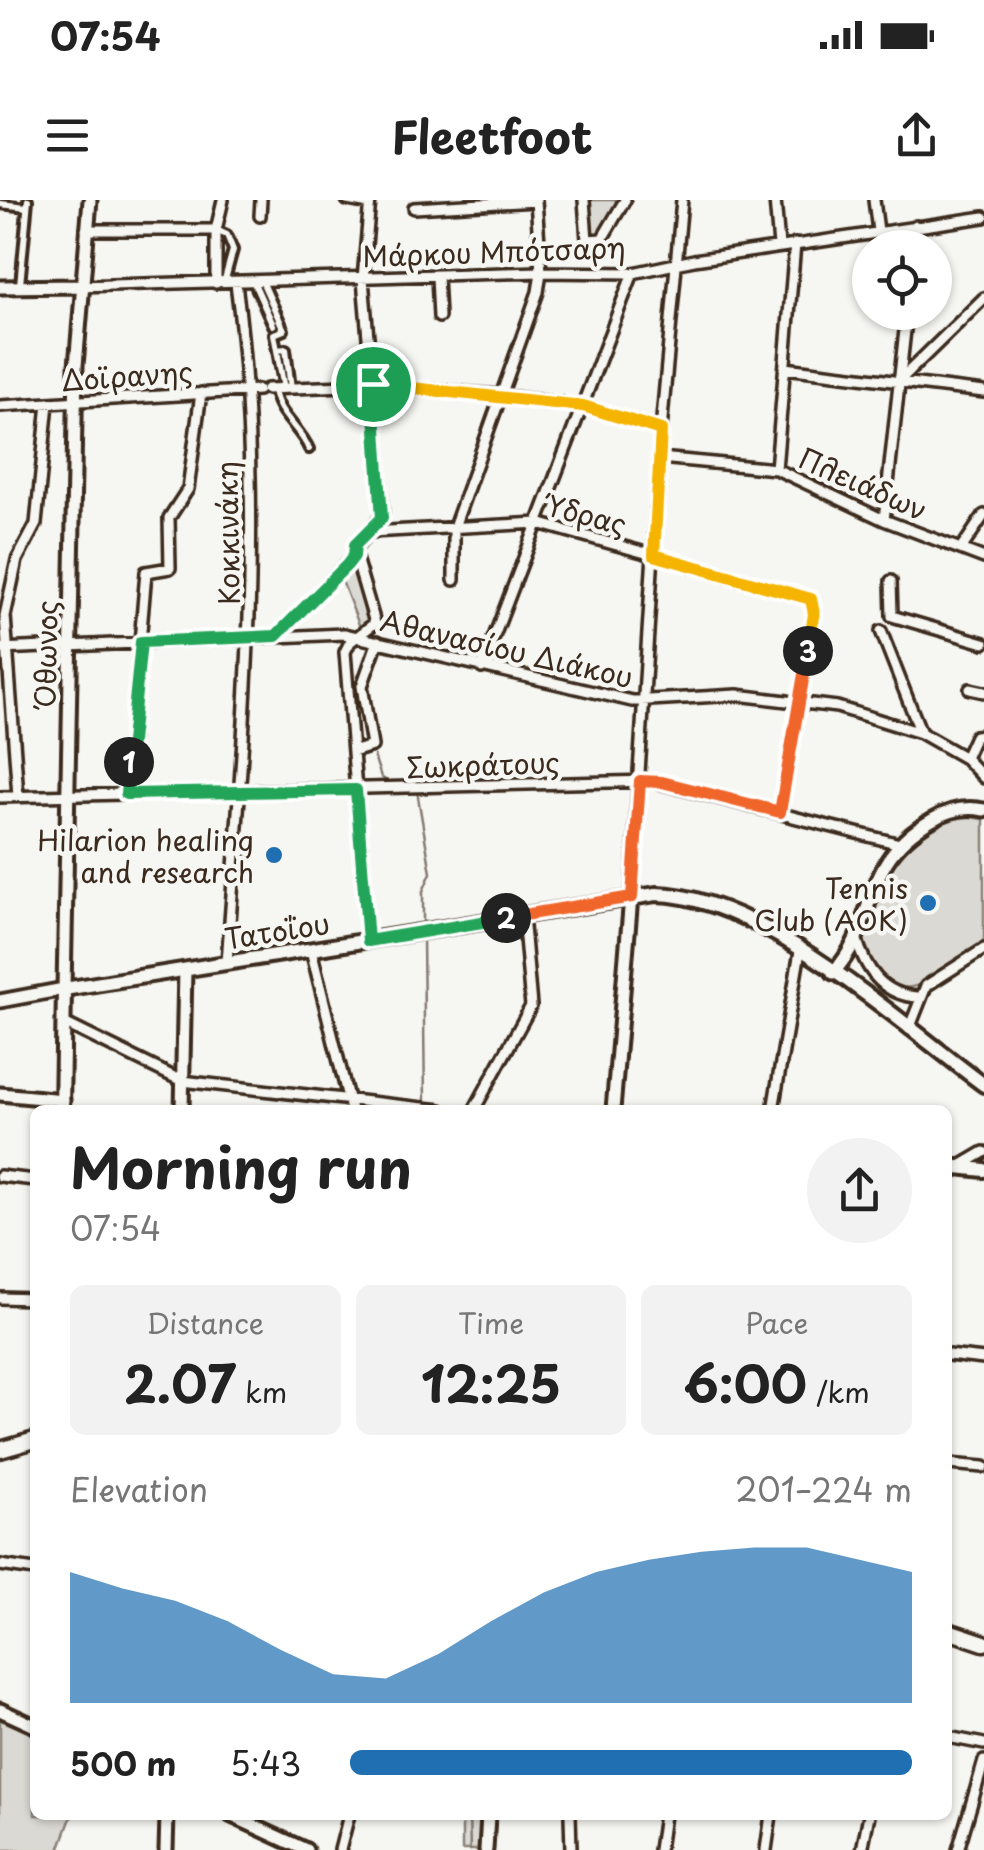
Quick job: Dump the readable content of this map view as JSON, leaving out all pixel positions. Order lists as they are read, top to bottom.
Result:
{
  "streets": {
    "main road": ["Όθωνος", "Τατοΐου"],
    "street": [
      "Μάρκου Μπότσαρη",
      "Δοϊρανης",
      "Πλειάδων",
      "Ύδρας",
      "Κοκκινάκη",
      "Αθανασίου Διάκου",
      "Σωκράτους"
    ]
  },
  "crossings": [
    ["Μάρκου Μπότσαρη", "Κοκκινάκη"],
    ["Μάρκου Μπότσαρη", "Όθωνος"],
    ["Δοϊρανης", "Κοκκινάκη"],
    ["Δοϊρανης", "Όθωνος"],
    ["Ύδρας", "Αθανασίου Διάκου"],
    ["Ύδρας", "Σωκράτους"],
    ["Κοκκινάκη", "Αθανασίου Διάκου"],
    ["Κοκκινάκη", "Σωκράτους"],
    ["Κοκκινάκη", "Τατοΐου"],
    ["Αθανασίου Διάκου", "Όθωνος"],
    ["Όθωνος", "Σωκράτους"],
    ["Όθωνος", "Τατοΐου"]
  ],
  "places": ["Hilarion healing and research", "Tennis Club (AOK)"],
  "page": {
    "status": "07:54",
    "header": "Fleetfoot",
    "pins": ["3", "1", "2"],
    "heading": ["Morning run", "07:54"],
    "stats": [
      ["Distance", "2.07 km"],
      ["Time", "12:25"],
      ["Pace", "6:00 /km"]
    ],
    "chart": ["Elevation", "201–224 m"],
    "list": [
      {
        "name": "500 m",
        "note": "5:43"
      }
    ]
  }
}
